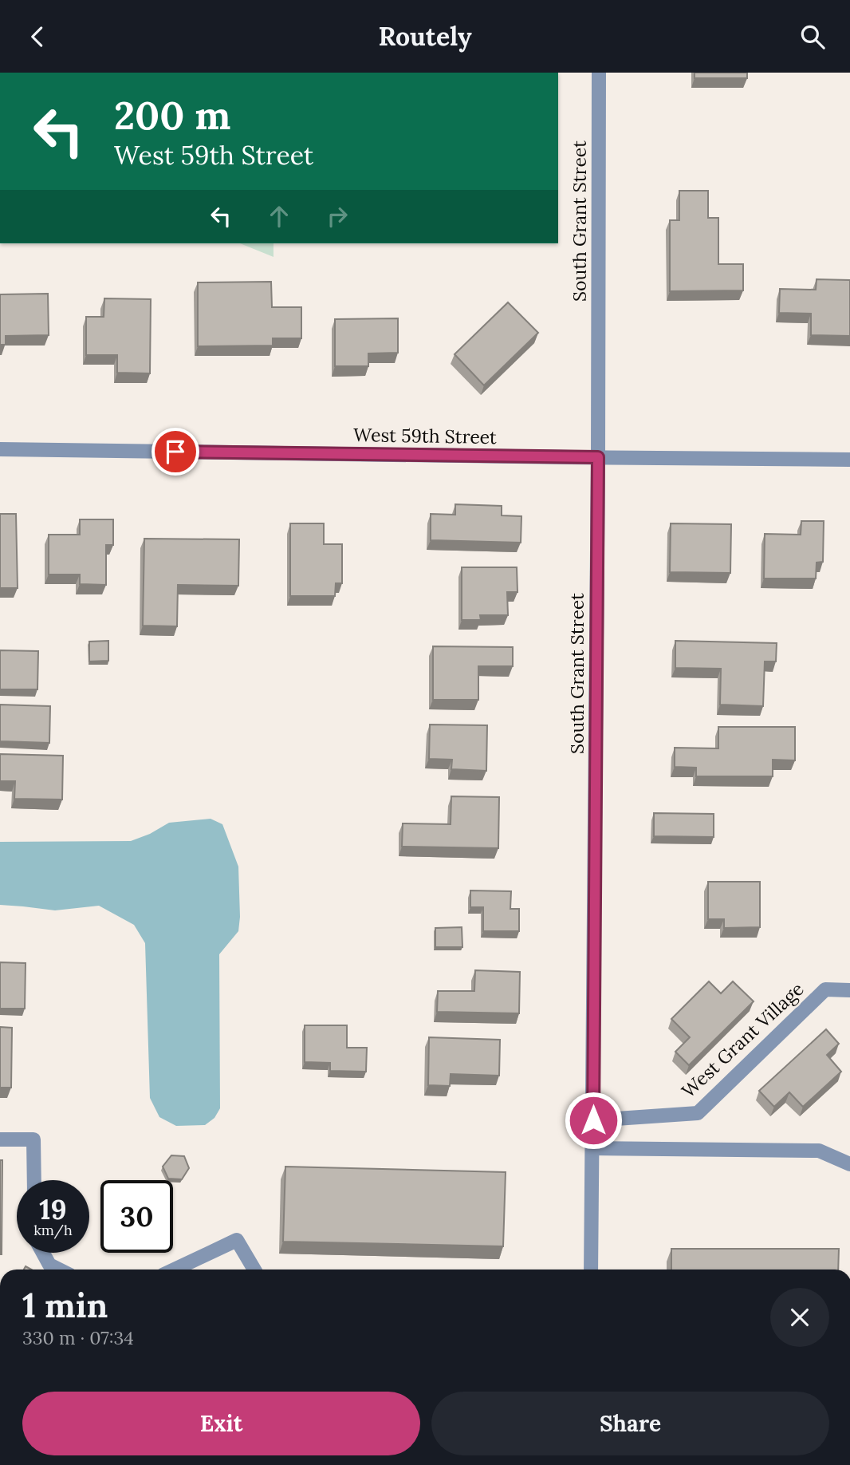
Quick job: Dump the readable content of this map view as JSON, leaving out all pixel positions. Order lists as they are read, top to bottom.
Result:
{
  "streets": {
    "street": ["South Grant Street", "West 59th Street", "West Grant Village"]
  },
  "crossings": [
    ["South Grant Street", "West 59th Street"],
    ["South Grant Street", "West Grant Village"]
  ],
  "page": {
    "header": "Routely",
    "turn": ["200 m", "West 59th Street"],
    "speed": "19 km/h",
    "limit": "30",
    "heading": ["1 min", "330 m · 07:34"],
    "buttons": ["Exit", "Share"]
  }
}
